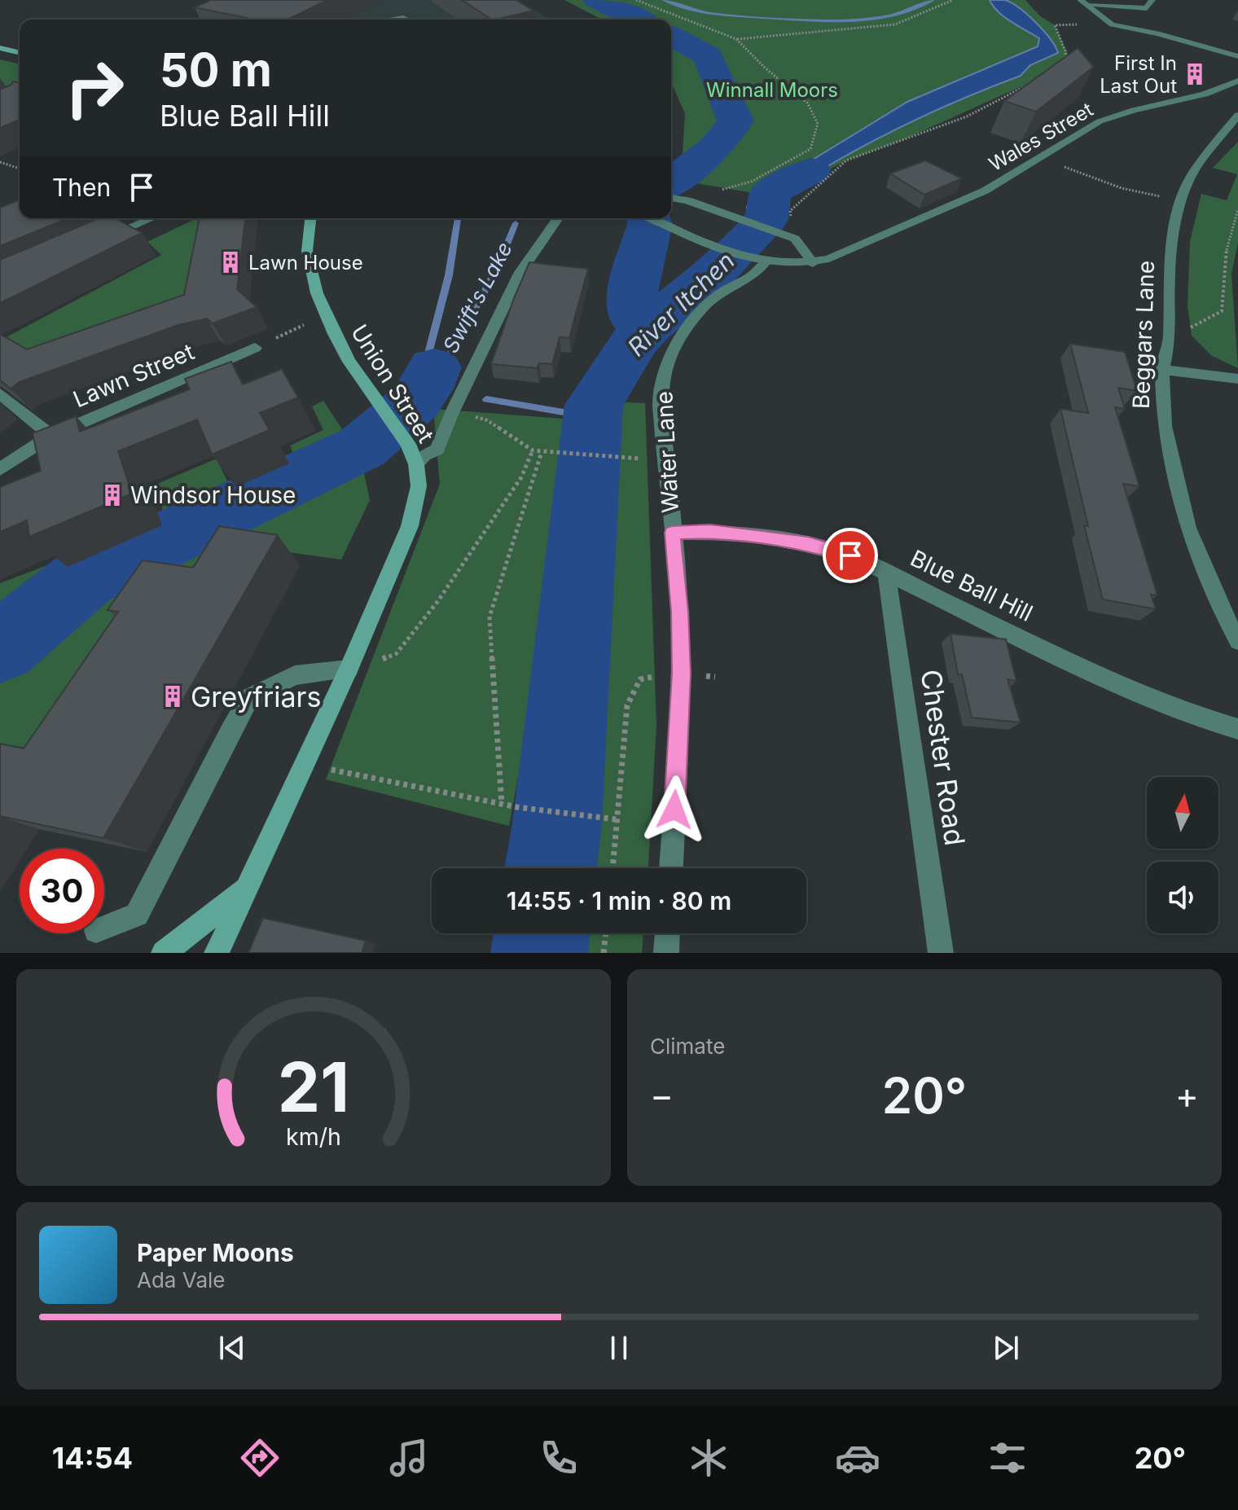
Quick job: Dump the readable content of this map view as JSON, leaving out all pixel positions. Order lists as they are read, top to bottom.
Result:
{
  "streets": {
    "main road": ["Union Street"],
    "street": [
      "Wales Street",
      "Beggars Lane",
      "Lawn Street",
      "Water Lane",
      "Blue Ball Hill",
      "Chester Road"
    ]
  },
  "crossings": [
    ["Wales Street", "Water Lane"],
    ["Water Lane", "Blue Ball Hill"],
    ["Blue Ball Hill", "Chester Road"]
  ],
  "water": ["Swift's Lake", "River Itchen"],
  "parks": ["Winnall Moors"],
  "places": {
    "building": [
      "First In Last Out",
      "Lawn House",
      "Windsor House",
      "Greyfriars"
    ]
  },
  "north": "top",
  "page": {
    "turn": ["50 m", "Blue Ball Hill"],
    "then": "Then",
    "limit": "30",
    "trip": "14:55 · 1 min · 80 m",
    "tile": "Climate",
    "heat": ["−", "20°", "+"],
    "song": ["Paper Moons", "Ada Vale"],
    "tabs": ["14:54", "20°"],
    "gauge": ["21", "km/h"]
  }
}
